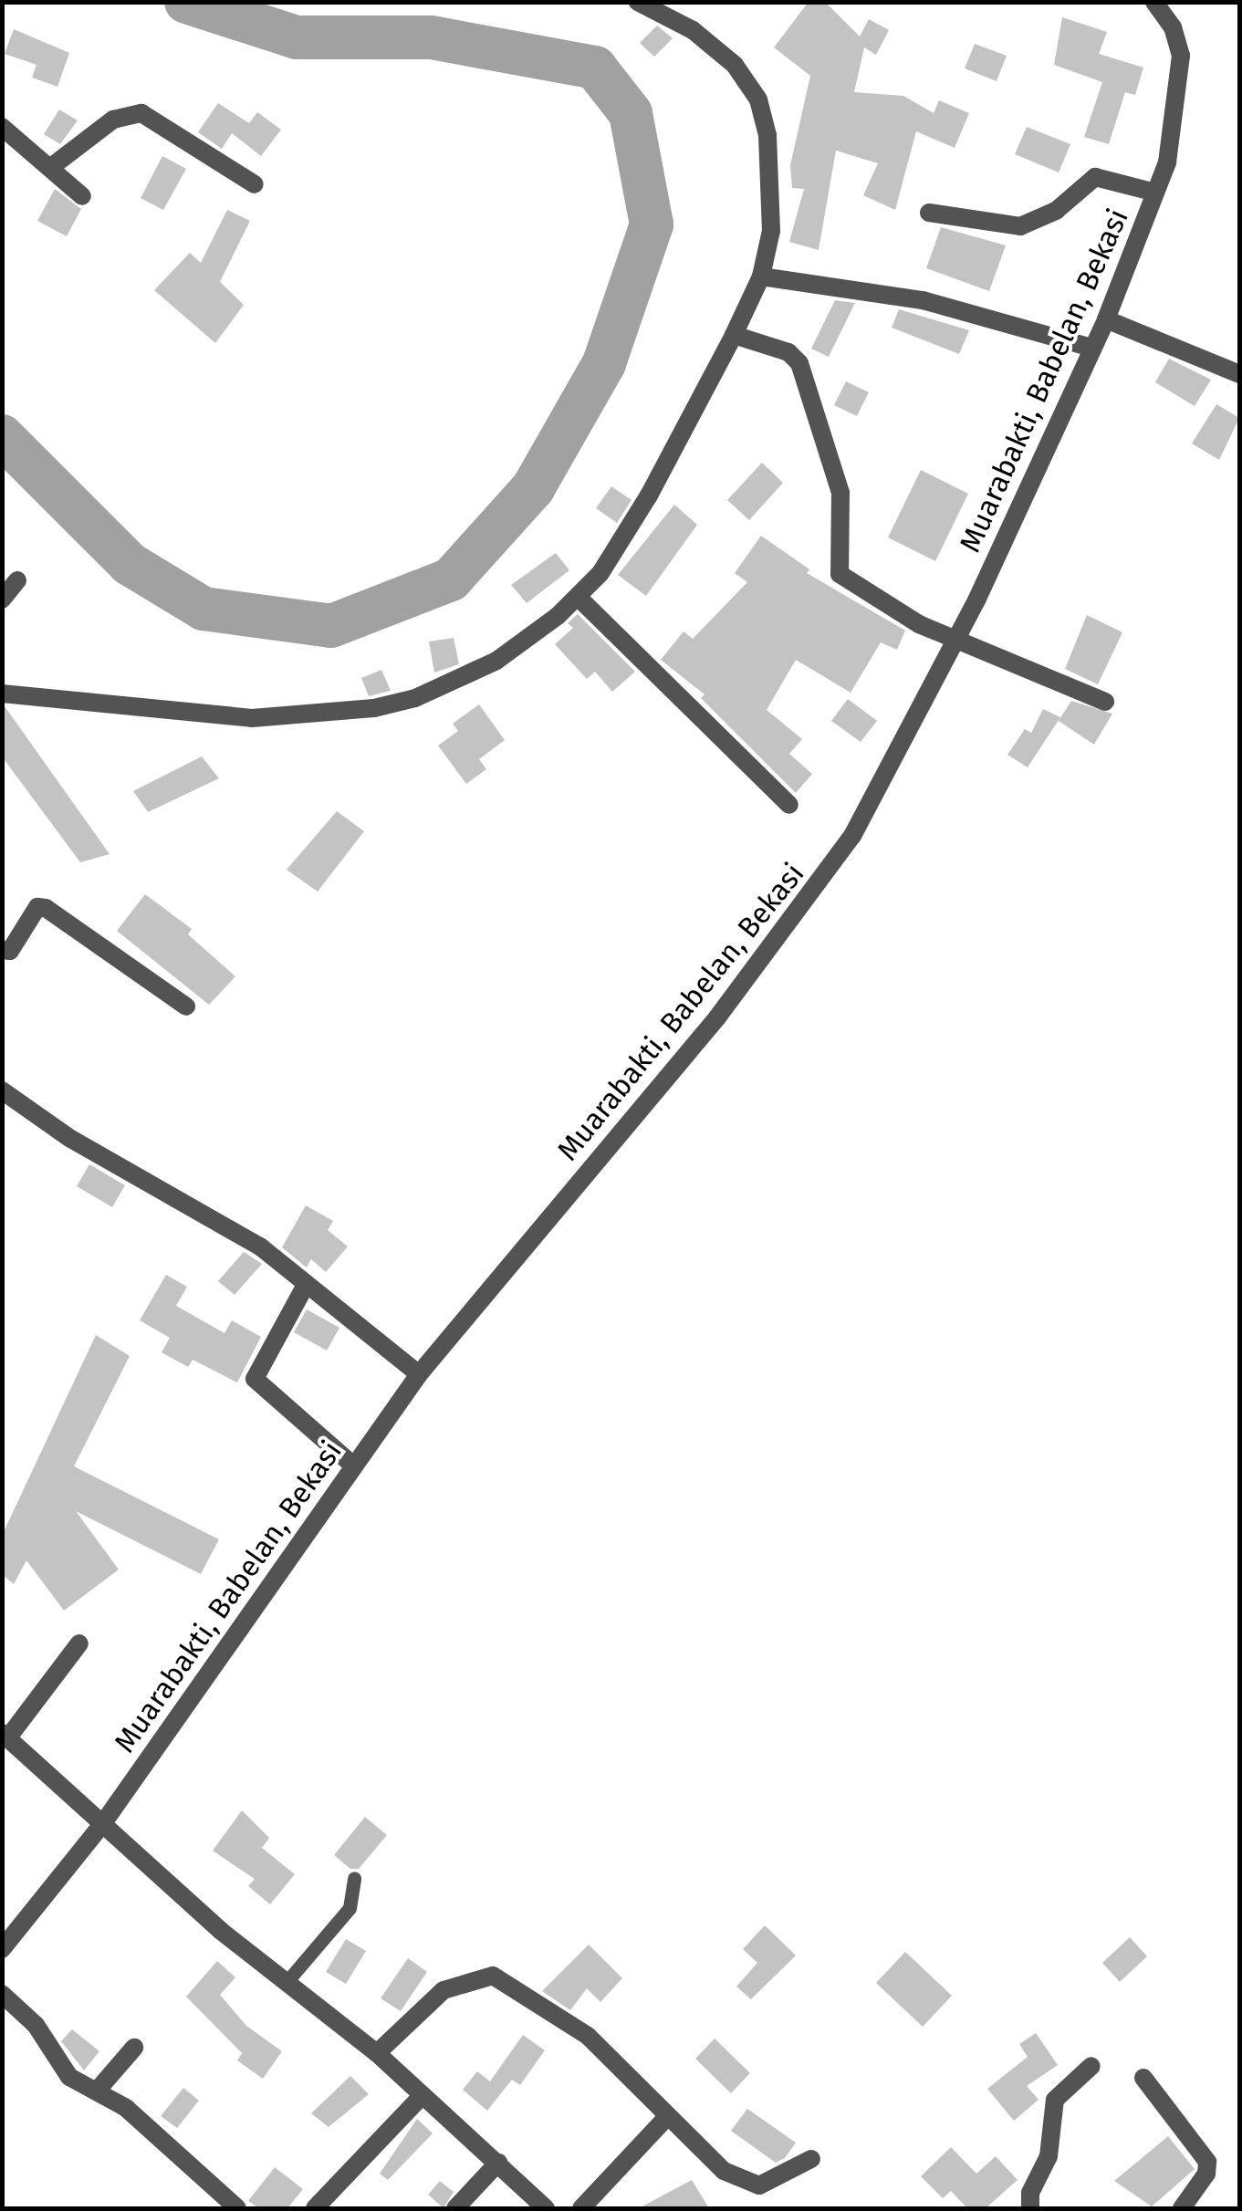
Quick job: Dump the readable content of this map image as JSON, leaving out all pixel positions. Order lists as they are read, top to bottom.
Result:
{
  "streets": {
    "street": ["Muarabakti, Babelan, Bekasi"]
  }
}
